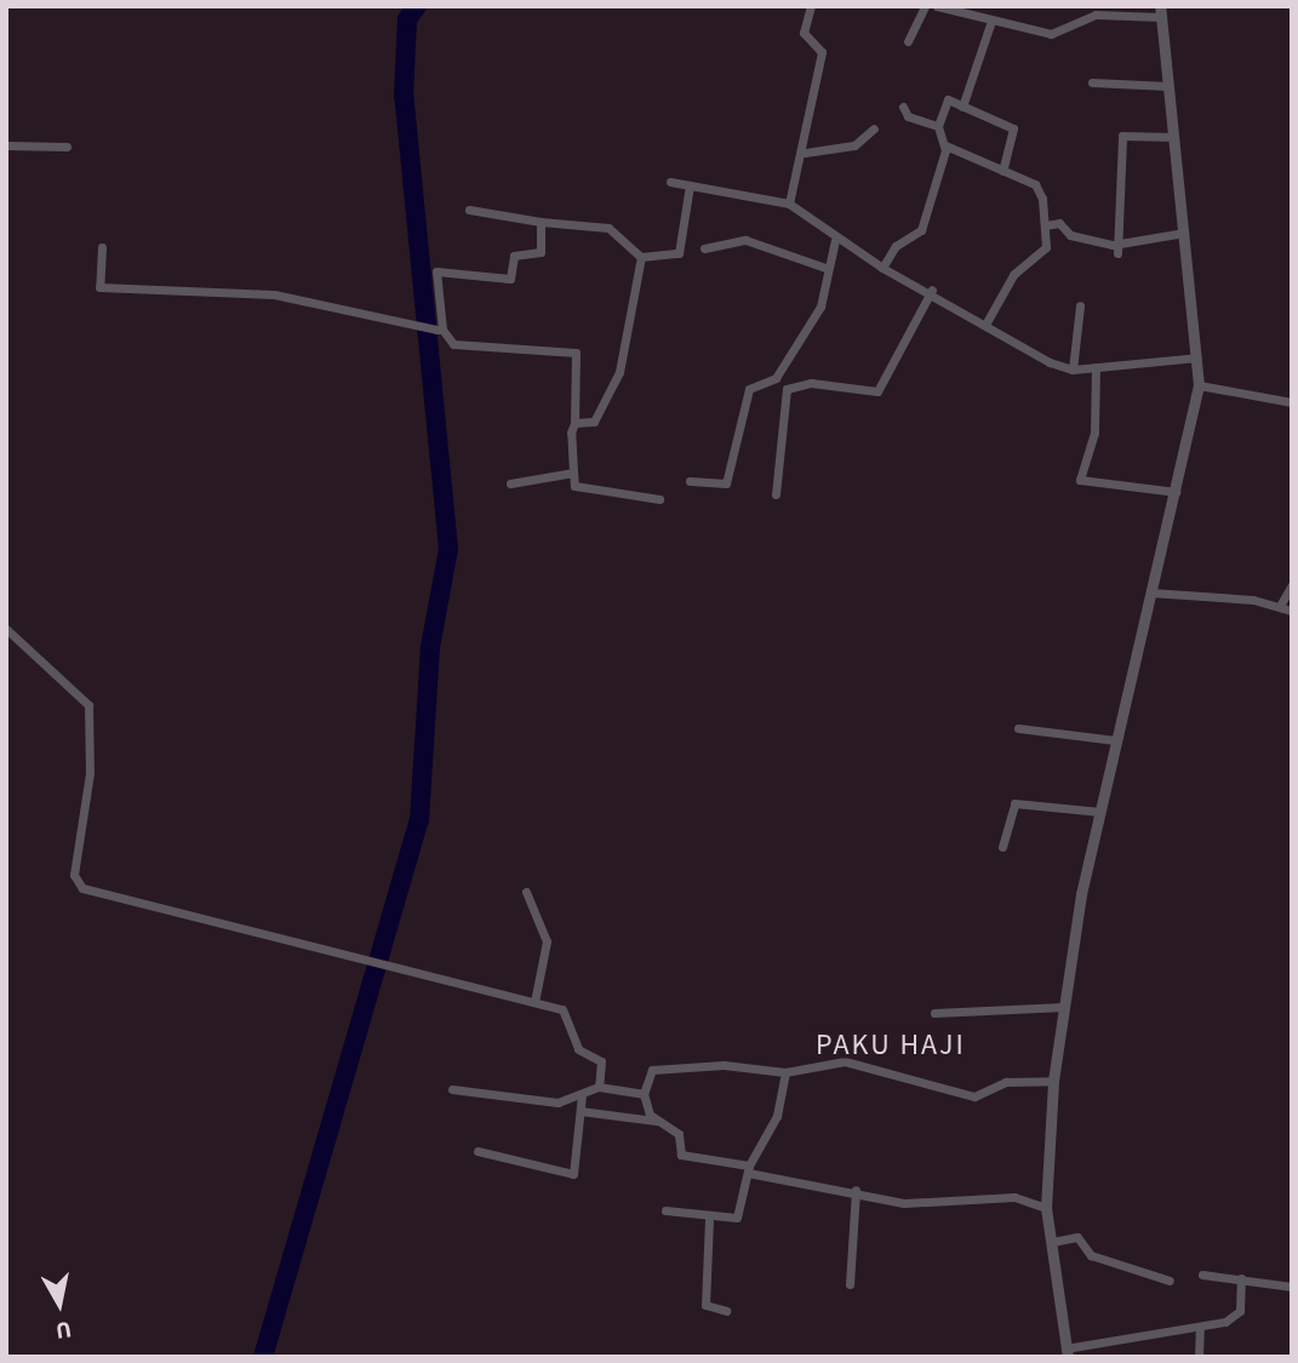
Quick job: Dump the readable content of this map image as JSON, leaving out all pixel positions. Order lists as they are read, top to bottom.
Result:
{
  "districts": ["PAKU HAJI"],
  "north": "bottom"
}
